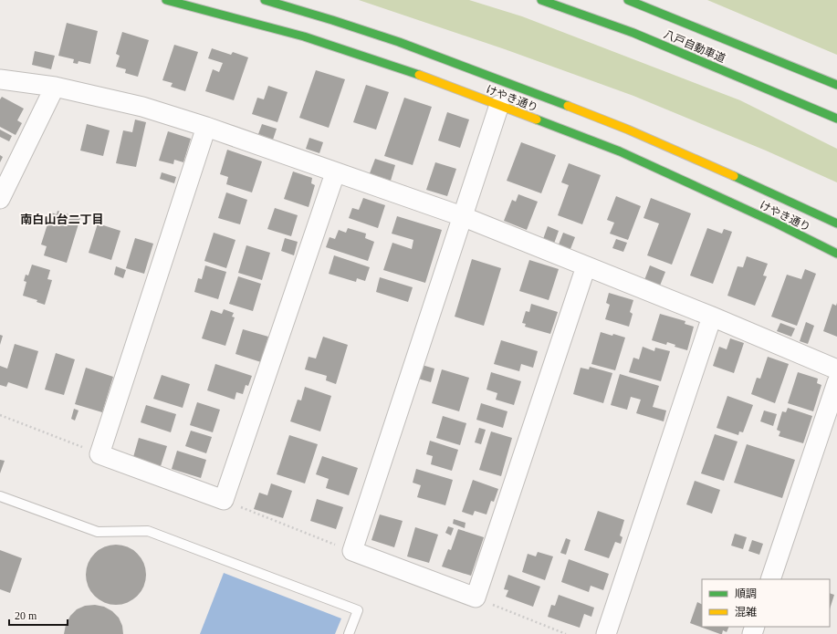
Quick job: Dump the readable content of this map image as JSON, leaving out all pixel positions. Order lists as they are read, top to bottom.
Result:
{
  "streets": {
    "main road": ["八戸自動車道", "けやき通り"]
  },
  "districts": ["南白山台二丁目"],
  "legend": ["順調", "混雑"],
  "scale_bar": "20 m"
}
